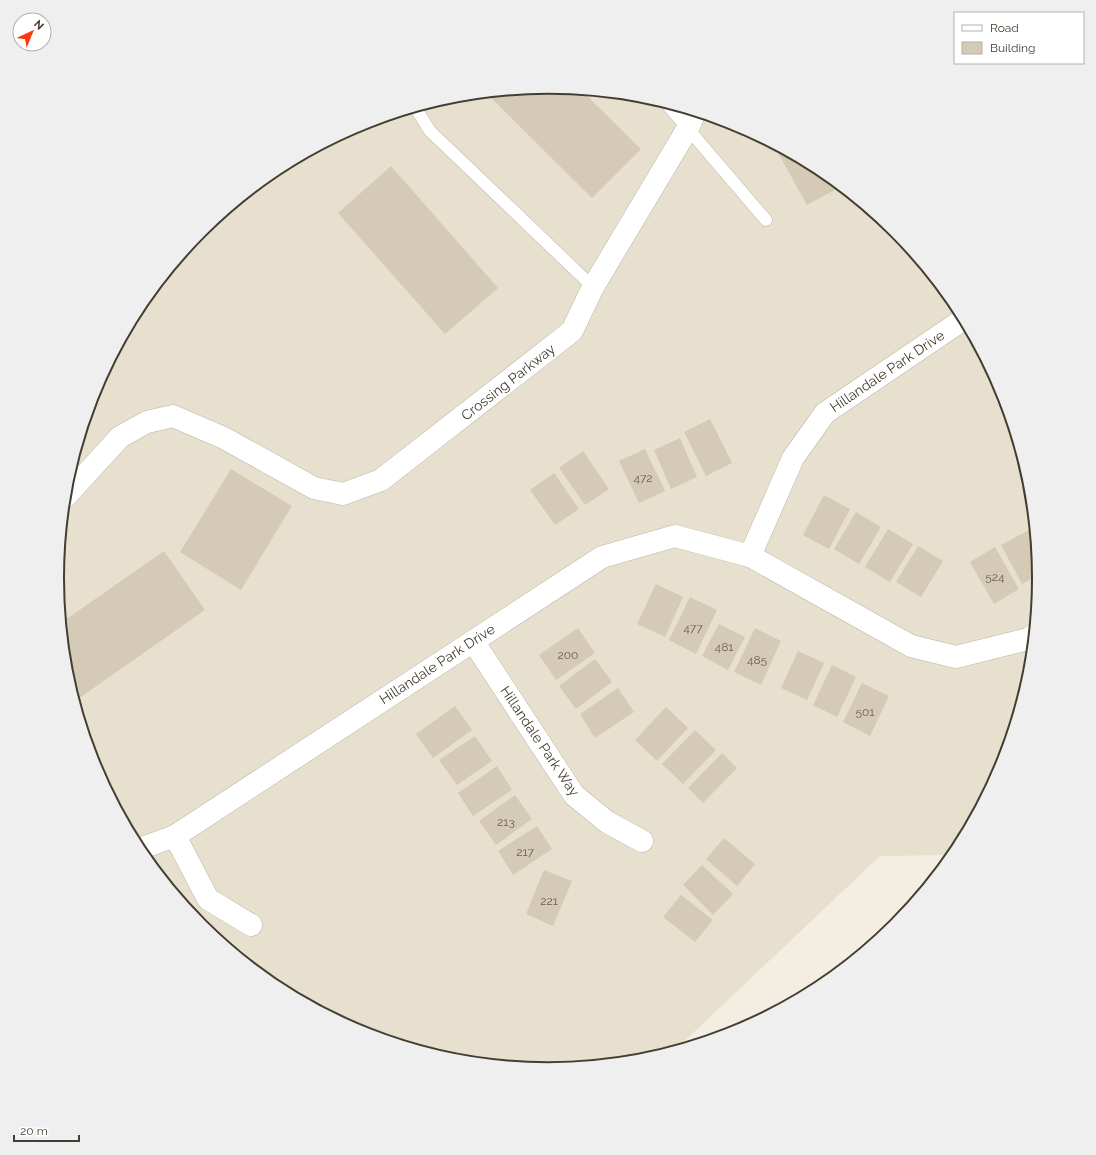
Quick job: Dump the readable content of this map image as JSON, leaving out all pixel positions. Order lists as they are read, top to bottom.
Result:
{
  "streets": {
    "street": ["Hillandale Park Drive", "Crossing Parkway", "Hillandale Park Way"]
  },
  "crossings": [
    ["Hillandale Park Drive", "Hillandale Park Way"]
  ],
  "house_numbers": [
    "472",
    "524",
    "477",
    "481",
    "200",
    "485",
    "501",
    "213",
    "217",
    "221"
  ],
  "legend": ["Road", "Building"],
  "scale_bar": "20 m",
  "north": "top right"
}
